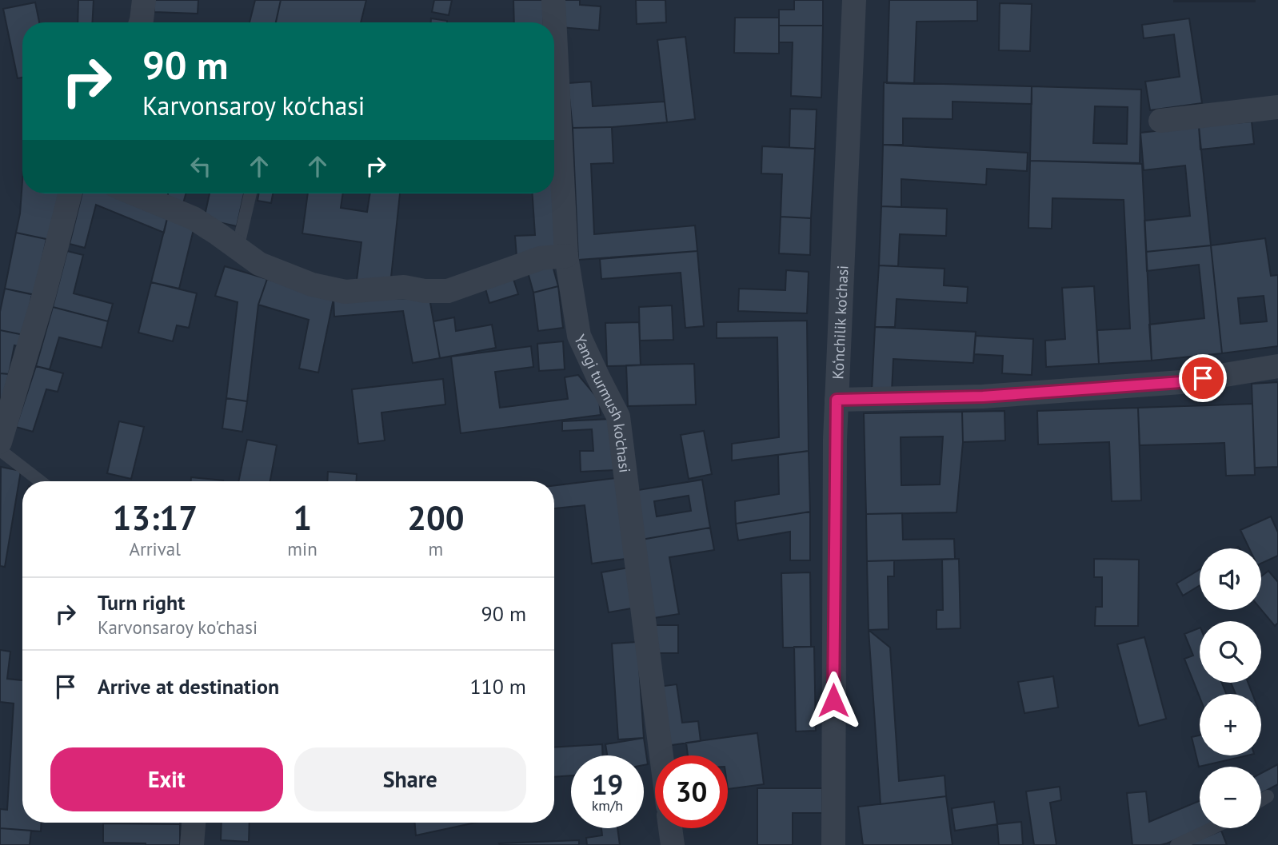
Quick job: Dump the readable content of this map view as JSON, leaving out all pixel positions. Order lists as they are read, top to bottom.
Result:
{
  "streets": {
    "street": ["Ko‘nchilik ko'chasi", "Yangi turmush ko'chasi"]
  },
  "page": {
    "turn": ["90 m", "Karvonsaroy ko'chasi"],
    "eta": [
      "13:17",
      "Arrival",
      "1",
      "min",
      "200",
      "m"
    ],
    "map_buttons": ["+", "−"],
    "list": [
      {
        "name": "Turn right",
        "note": "Karvonsaroy ko'chasi",
        "value": "90 m"
      },
      {
        "name": "Arrive at destination",
        "value": "110 m"
      }
    ],
    "buttons": ["Exit", "Share"],
    "speed": "19 km/h",
    "limit": "30"
  }
}
